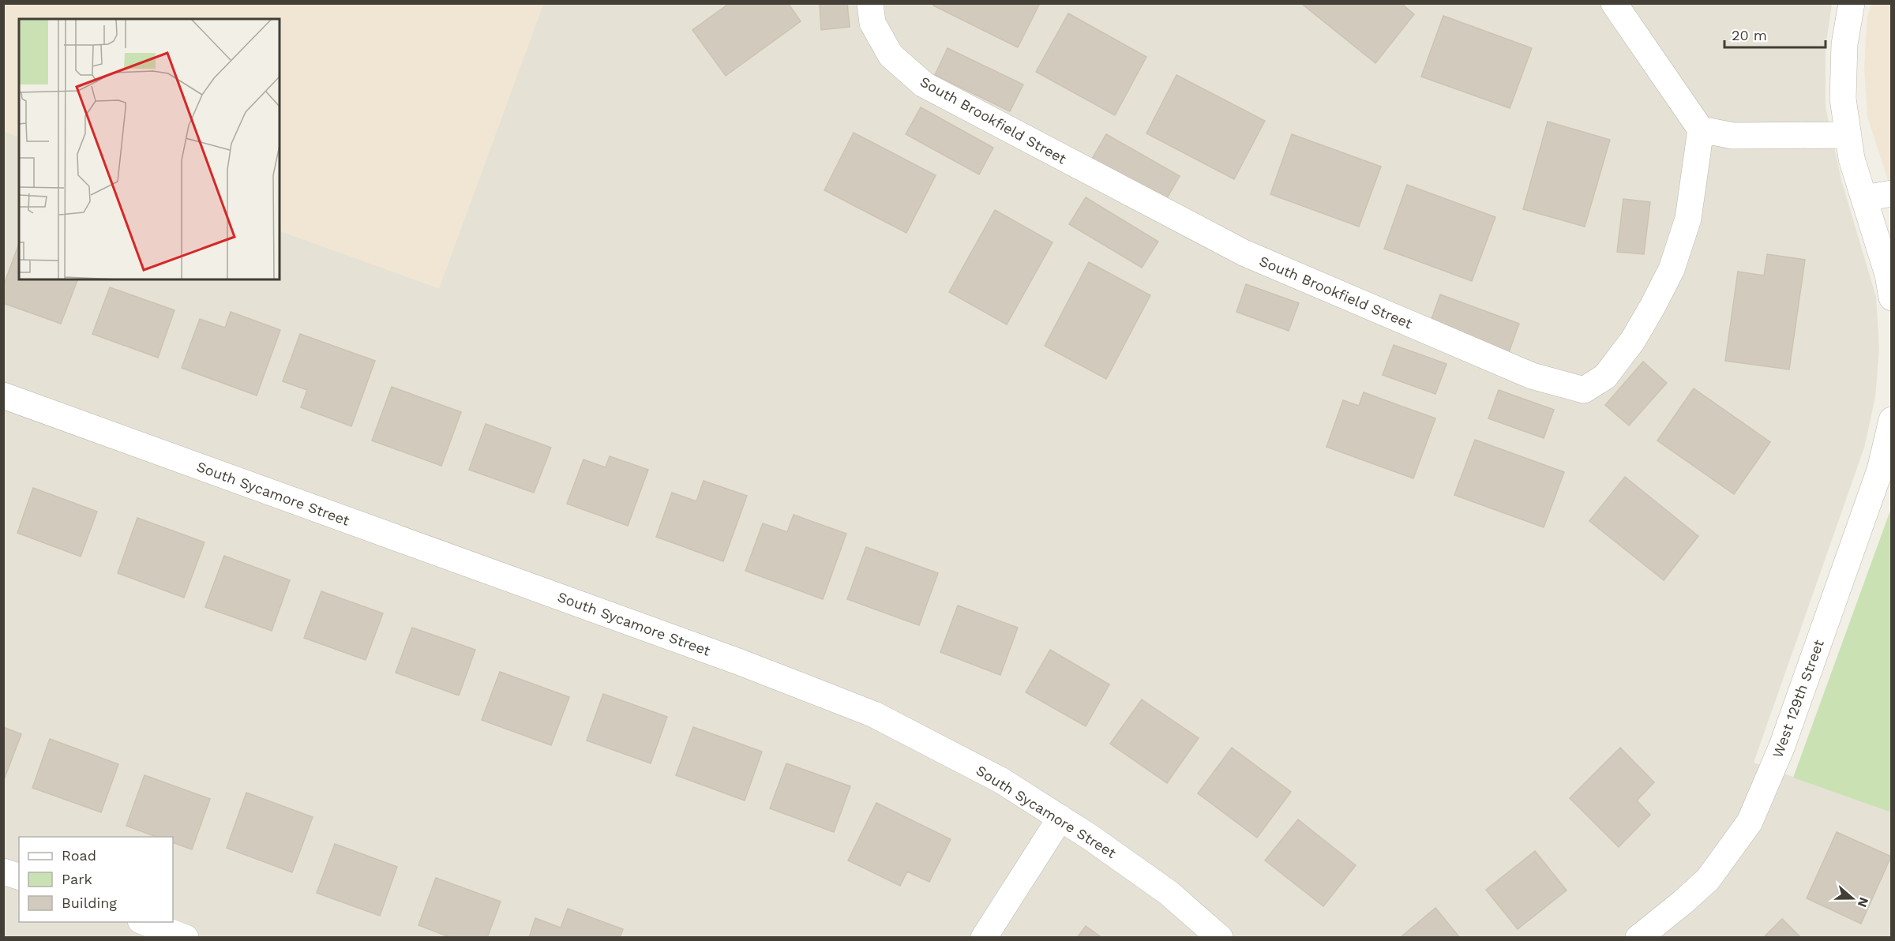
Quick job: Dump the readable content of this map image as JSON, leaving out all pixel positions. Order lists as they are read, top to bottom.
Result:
{
  "streets": {
    "street": ["South Brookfield Street", "South Sycamore Street", "West 129th Street"]
  },
  "legend": ["Road", "Park", "Building"],
  "scale_bar": "20 m",
  "north": "right"
}
